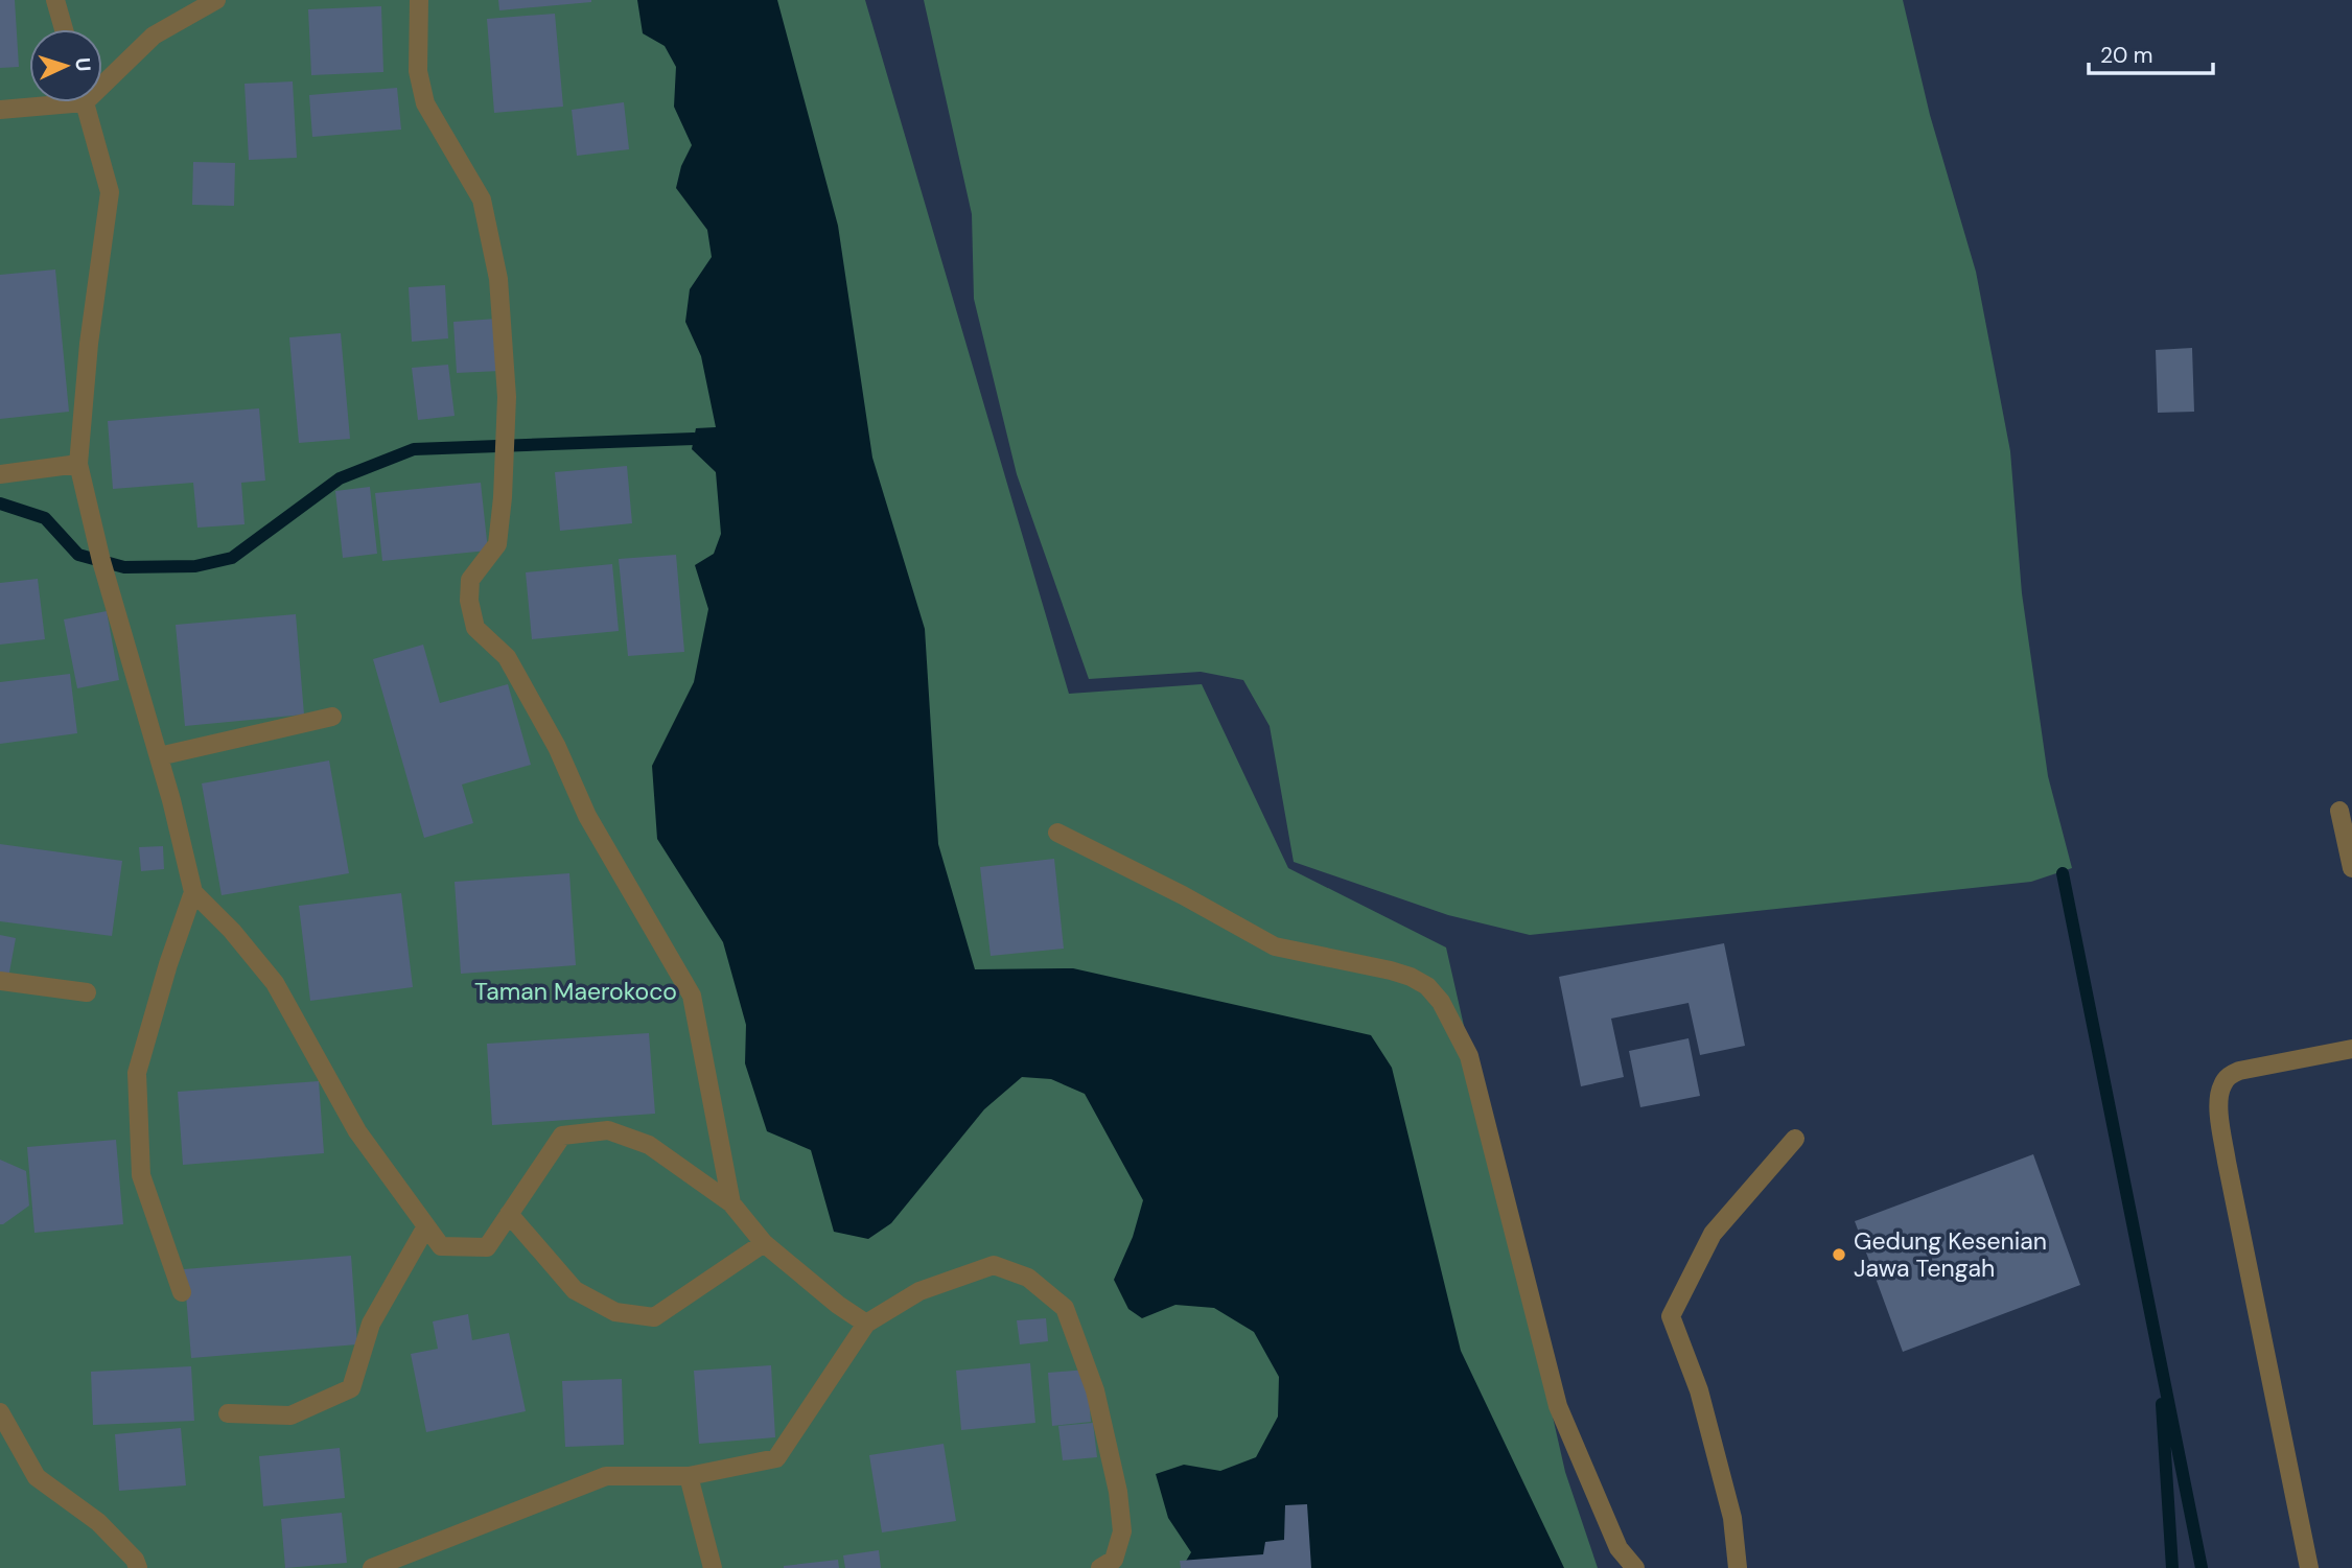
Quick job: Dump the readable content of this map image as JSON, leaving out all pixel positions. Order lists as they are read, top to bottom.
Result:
{
  "parks": ["Taman Maerokoco"],
  "places": ["Gedung Kesenian Jawa Tengah"],
  "scale_bar": "20 m",
  "north": "right"
}
